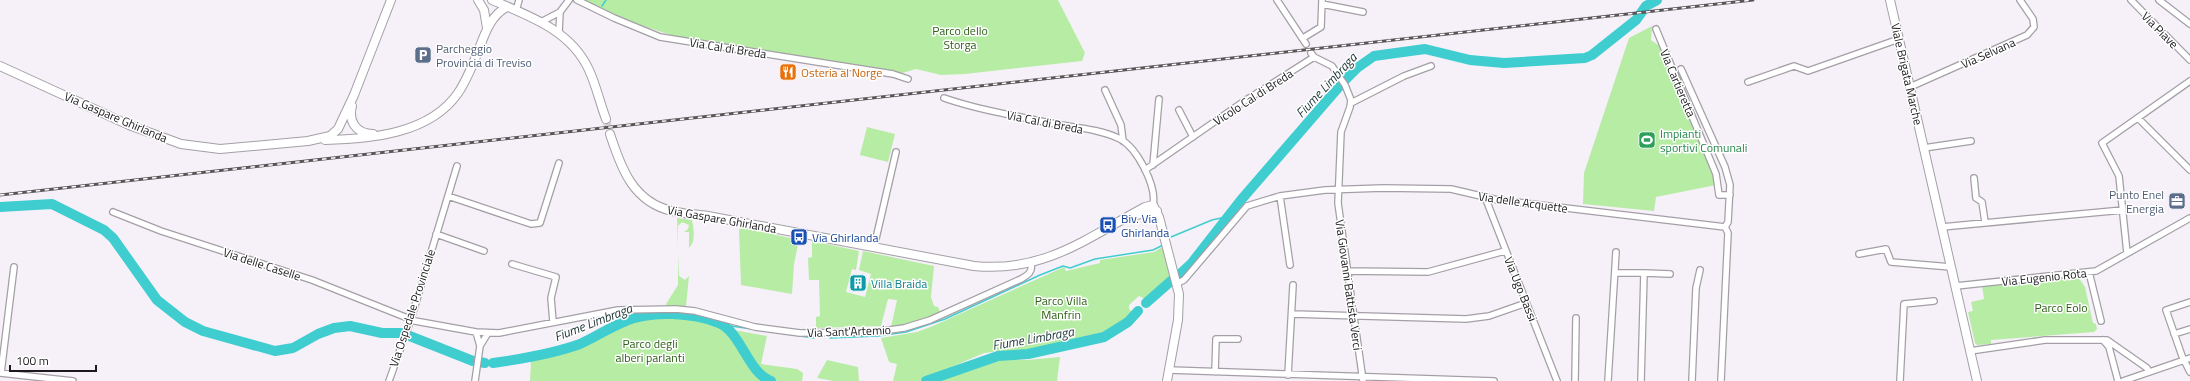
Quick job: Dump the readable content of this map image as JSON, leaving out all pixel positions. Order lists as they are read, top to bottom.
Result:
{
  "streets": {
    "street": [
      "Via Piave",
      "Via Cal di Breda",
      "Via Selvana",
      "Viale Brigata Marche",
      "Via Cartieretta",
      "Vicolo Cal di Breda",
      "Via Gaspare Ghirlanda",
      "Via delle Acquette",
      "Via delle Caselle",
      "Via Eugenio Rota",
      "Via Giovanni Battista Verci",
      "Via Ugo Bassi",
      "Via Ospedale Provinciale",
      "Via Sant'Artemio"
    ]
  },
  "crossings": [
    ["Via Cal di Breda", "Vicolo Cal di Breda"],
    ["Via Cal di Breda", "Via Gaspare Ghirlanda"],
    ["Via Cal di Breda", "Via delle Acquette"],
    ["Via Selvana", "Viale Brigata Marche"],
    ["Viale Brigata Marche", "Via Eugenio Rota"],
    ["Via Cartieretta", "Via delle Acquette"],
    ["Vicolo Cal di Breda", "Via Giovanni Battista Verci"],
    ["Via Gaspare Ghirlanda", "Via Sant'Artemio"],
    ["Via delle Acquette", "Via Giovanni Battista Verci"],
    ["Via delle Acquette", "Via Ugo Bassi"],
    ["Via delle Caselle", "Via Ospedale Provinciale"],
    ["Via delle Caselle", "Via Sant'Artemio"],
    ["Via Ospedale Provinciale", "Via Sant'Artemio"]
  ],
  "water": ["Fiume Limbraga"],
  "parks": [
    "Parco dello Storga",
    "Parco Villa Manfrin",
    "Parco Eolo",
    "Parco degli alberi parlanti"
  ],
  "places": {
    "parking": ["Parcheggio Provincia di Treviso"],
    "restaurant": ["Osteria al Norge"],
    "sports": ["Impianti sportivi Comunali"],
    "office": ["Punto Enel Energia"],
    "bus stop": ["Biv. Via Ghirlanda", "Via Ghirlanda"],
    "building": ["Villa Braida"]
  },
  "scale_bar": "100 m"
}
